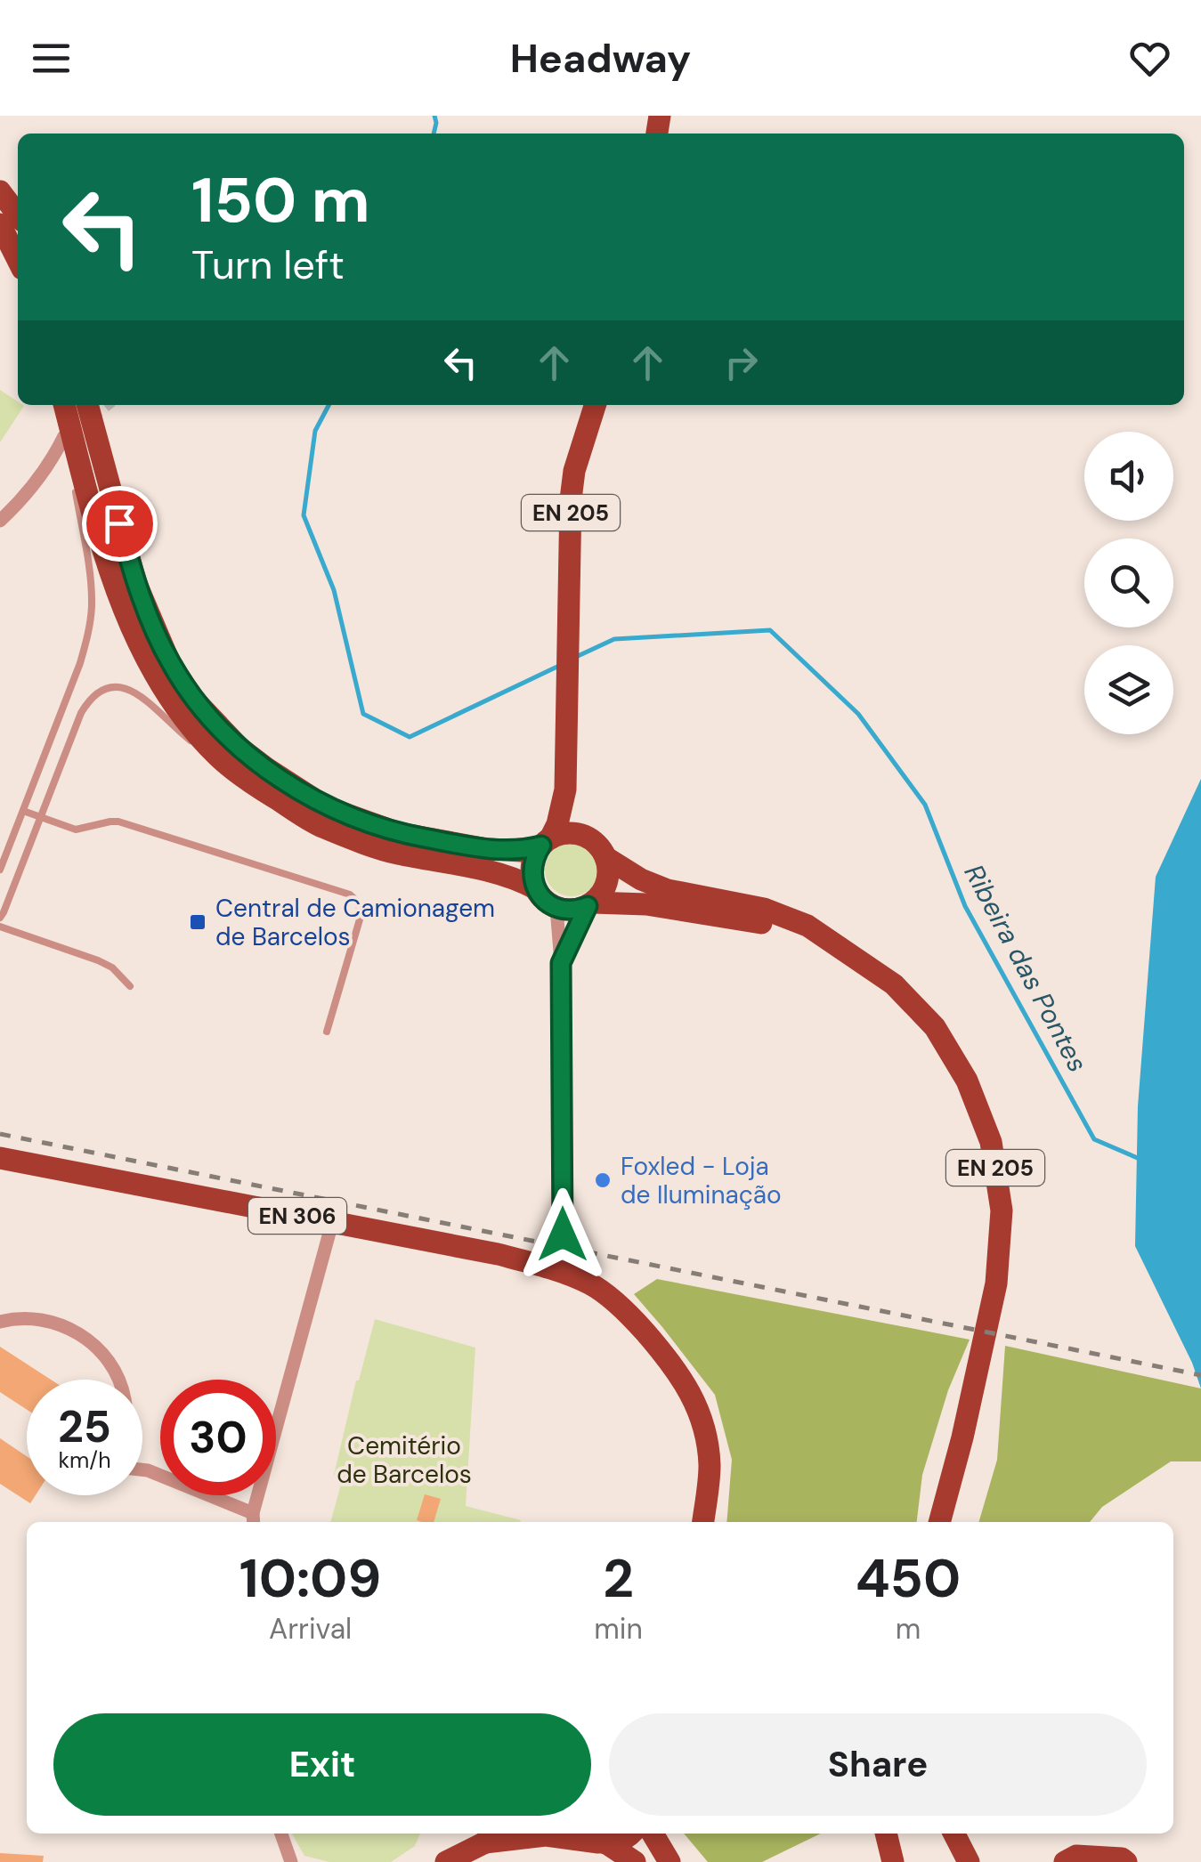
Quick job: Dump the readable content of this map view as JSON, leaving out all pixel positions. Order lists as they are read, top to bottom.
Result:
{
  "streets": {
    "main road": ["EN 205", "EN 306"]
  },
  "water": ["Ribeira das Pontes"],
  "parks": ["Cemitério de Barcelos"],
  "places": {
    "transit": ["Central de Camionagem de Barcelos"],
    "other": ["Foxled - Loja de Iluminação"]
  },
  "page": {
    "header": "Headway",
    "turn": ["150 m", "Turn left"],
    "speed": "25 km/h",
    "limit": "30",
    "eta": [
      "10:09",
      "Arrival",
      "2",
      "min",
      "450",
      "m"
    ],
    "buttons": ["Exit", "Share"]
  }
}
